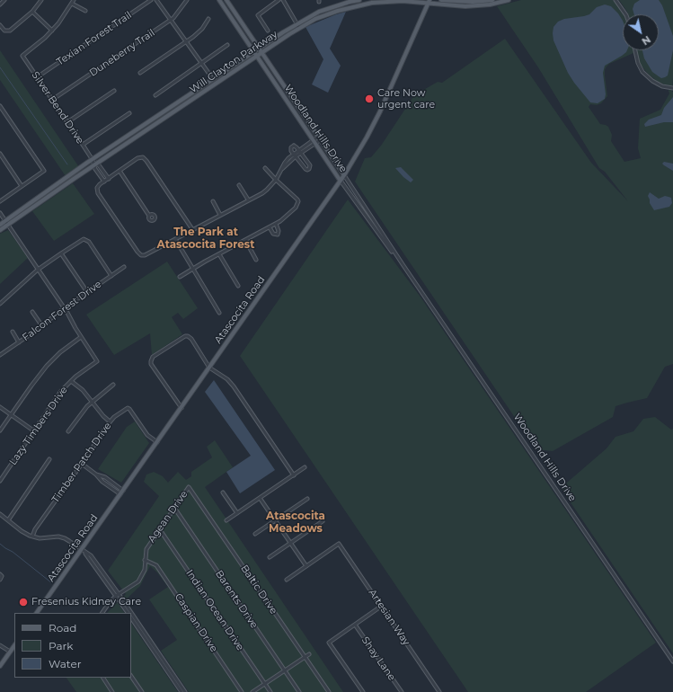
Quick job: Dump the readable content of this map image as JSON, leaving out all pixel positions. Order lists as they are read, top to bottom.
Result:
{
  "streets": {
    "main road": ["Will Clayton Parkway", "Woodland Hills Drive", "Atascocita Road"],
    "street": [
      "Texian Forest Trail",
      "Duneberry Trail",
      "Silver Bend Drive",
      "Falcon Forest Drive",
      "Lazy Timbers Drive",
      "Timber Patch Drive",
      "Agean Drive",
      "Baltic Drive",
      "Barents Drive",
      "Indian Ocean Drive",
      "Artesian Way",
      "Caspian Drive",
      "Shay Lane"
    ]
  },
  "crossings": [
    ["Texian Forest Trail", "Silver Bend Drive"],
    ["Duneberry Trail", "Silver Bend Drive"],
    ["Will Clayton Parkway", "Silver Bend Drive"],
    ["Will Clayton Parkway", "Woodland Hills Drive"],
    ["Will Clayton Parkway", "Atascocita Road"],
    ["Woodland Hills Drive", "Atascocita Road"],
    ["Atascocita Road", "Timber Patch Drive"],
    ["Agean Drive", "Baltic Drive"],
    ["Agean Drive", "Barents Drive"],
    ["Agean Drive", "Indian Ocean Drive"],
    ["Agean Drive", "Caspian Drive"]
  ],
  "districts": ["The Park at Atascocita Forest", "Atascocita Meadows"],
  "places": ["Care Now urgent care", "Fresenius Kidney Care"],
  "legend": ["Road", "Park", "Water"],
  "north": "bottom right"
}
